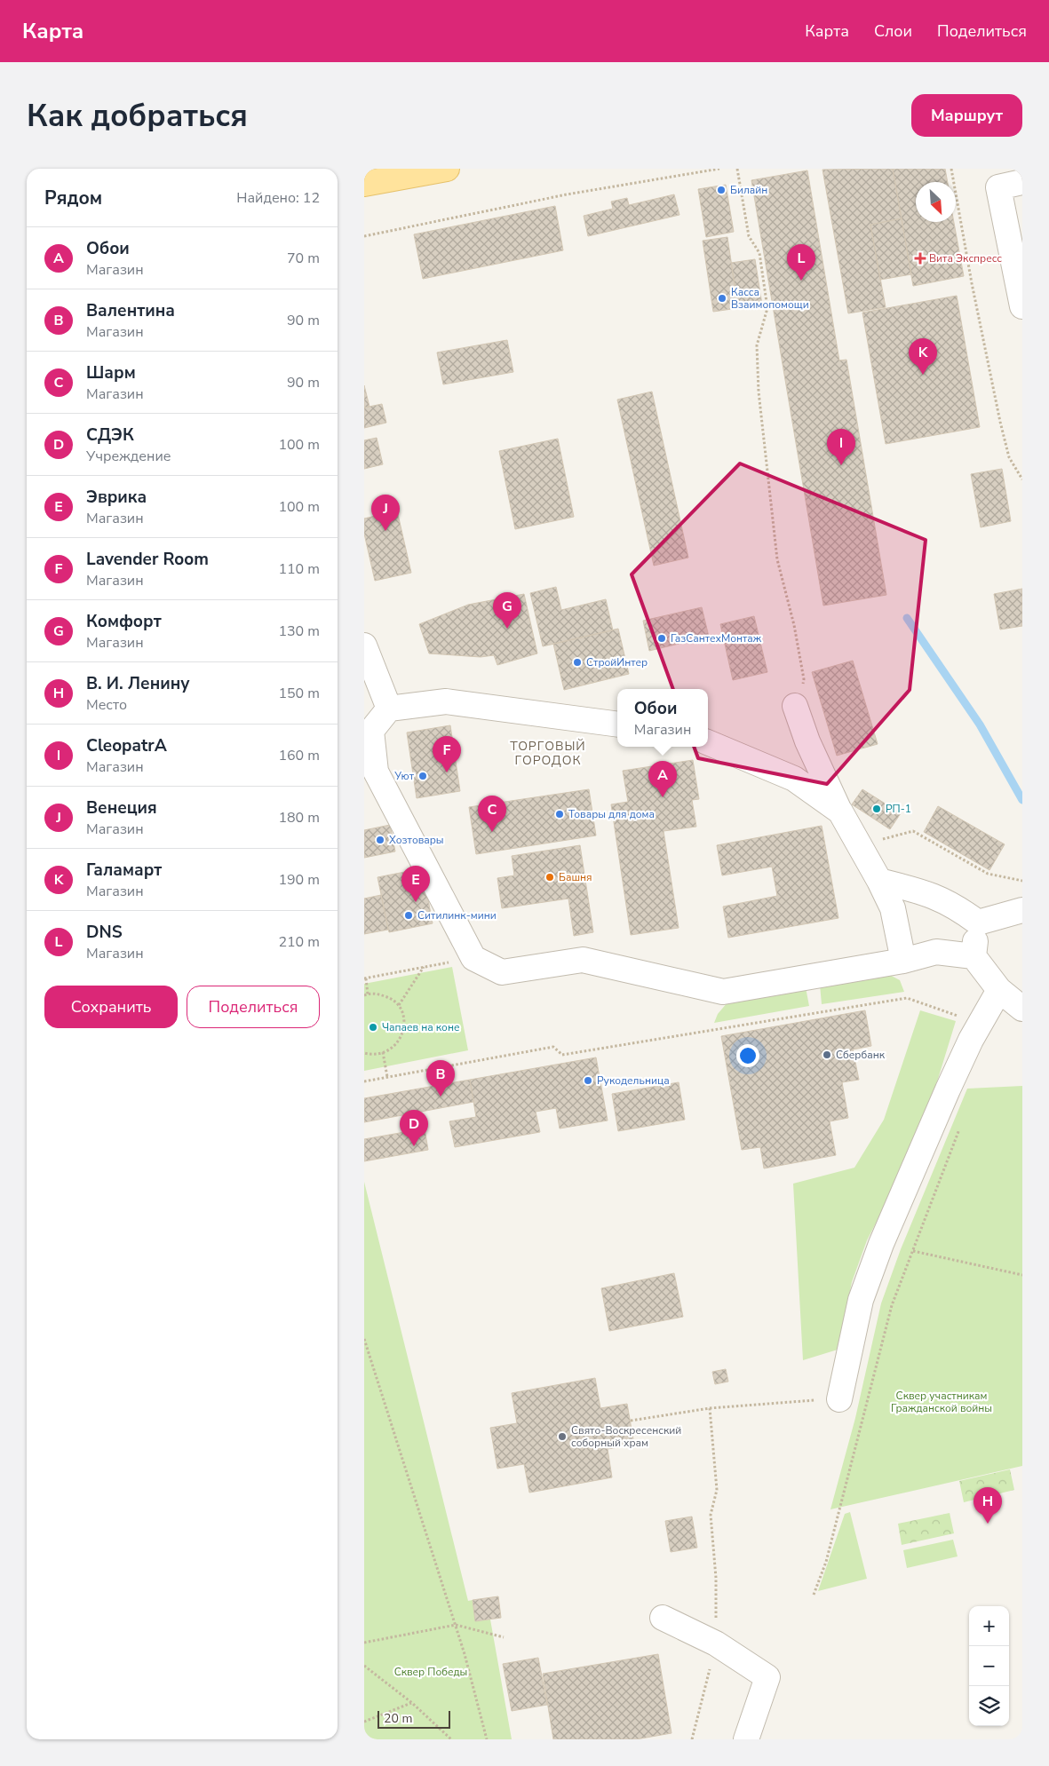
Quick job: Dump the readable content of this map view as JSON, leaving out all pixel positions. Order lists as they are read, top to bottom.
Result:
{
  "districts": ["ТОРГОВЫЙ ГОРОДОК"],
  "parks": ["Сквер участникам Гражданской войны", "Сквер Победы"],
  "places": {
    "other": [
      "Билайн",
      "Касса Взаимопомощи",
      "ГазСантехМонтаж",
      "СтройИнтер",
      "Уют",
      "РП-1",
      "Товары для дома",
      "Хозтовары",
      "Башня",
      "Ситилинк-мини",
      "Чапаев на коне",
      "Сбербанк",
      "Рукодельница",
      "Свято-Воскресенский соборный храм"
    ],
    "health": ["Вита Экспресс"]
  },
  "scale_bar": "20 m",
  "north": "bottom right",
  "page": {
    "header": "Карта",
    "nav": ["Карта", "Слои", "Поделиться"],
    "buttons": [
      "Маршрут",
      ["Сохранить", "Поделиться"]
    ],
    "title": "Как добраться",
    "heading": ["Рядом", "Найдено: 12"],
    "list": [
      {
        "mark": "A",
        "name": "Обои",
        "note": "Магазин",
        "value": "70 m"
      },
      {
        "mark": "B",
        "name": "Валентина",
        "note": "Магазин",
        "value": "90 m"
      },
      {
        "mark": "C",
        "name": "Шарм",
        "note": "Магазин",
        "value": "90 m"
      },
      {
        "mark": "D",
        "name": "СДЭК",
        "note": "Учреждение",
        "value": "100 m"
      },
      {
        "mark": "E",
        "name": "Эврика",
        "note": "Магазин",
        "value": "100 m"
      },
      {
        "mark": "F",
        "name": "Lavender Room",
        "note": "Магазин",
        "value": "110 m"
      },
      {
        "mark": "G",
        "name": "Комфорт",
        "note": "Магазин",
        "value": "130 m"
      },
      {
        "mark": "H",
        "name": "В. И. Ленину",
        "note": "Место",
        "value": "150 m"
      },
      {
        "mark": "I",
        "name": "CleopatrA",
        "note": "Магазин",
        "value": "160 m"
      },
      {
        "mark": "J",
        "name": "Венеция",
        "note": "Магазин",
        "value": "180 m"
      },
      {
        "mark": "K",
        "name": "Галамарт",
        "note": "Магазин",
        "value": "190 m"
      },
      {
        "mark": "L",
        "name": "DNS",
        "note": "Магазин",
        "value": "210 m"
      }
    ],
    "pins": [
      "L",
      "K",
      "I",
      "J",
      "G",
      "F",
      "A",
      "C",
      "E",
      "B",
      "D",
      "H"
    ],
    "popup": ["Обои", "Магазин"],
    "map_buttons": ["+", "−"],
    "scale": "20 m"
  }
}
